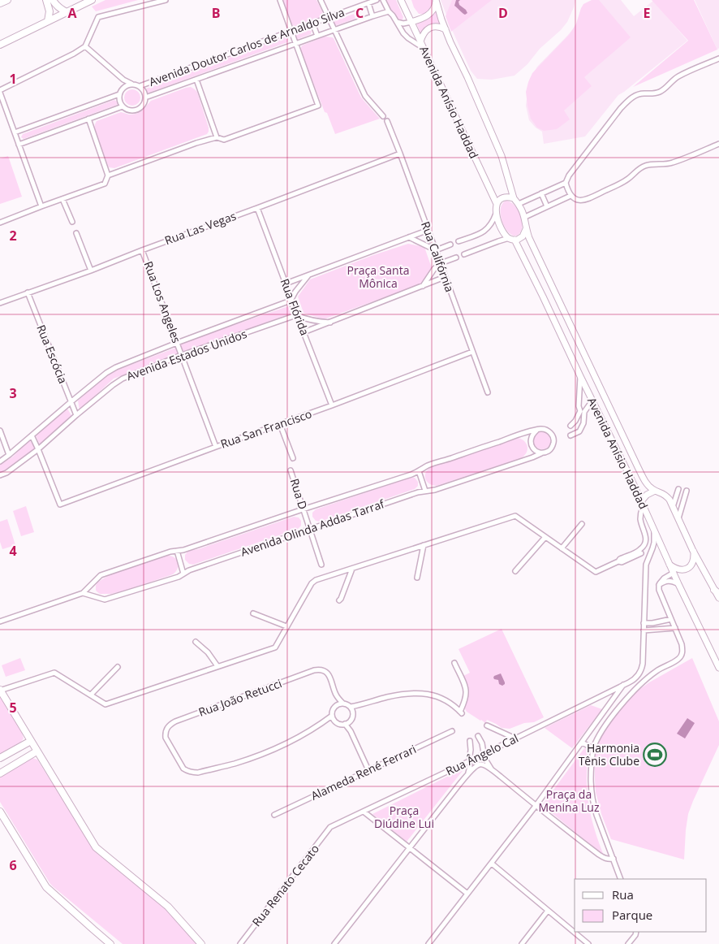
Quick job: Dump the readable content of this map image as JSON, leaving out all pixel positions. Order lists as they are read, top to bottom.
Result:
{
  "streets": {
    "main road": ["Avenida Anísio Haddad"],
    "street": [
      "Avenida Doutor Carlos de Arnaldo Silva",
      "Rua Las Vegas",
      "Rua Califórnia",
      "Rua Los Angeles",
      "Rua Flórida",
      "Rua Escócia",
      "Avenida Estados Unidos",
      "Rua San Francisco",
      "Rua D",
      "Avenida Olinda Addas Tarraf",
      "Rua João Retucci",
      "Rua Ângelo Cal",
      "Alameda René Ferrari",
      "Rua Renato Cecato"
    ]
  },
  "crossings": [
    ["Rua Las Vegas", "Rua Califórnia"],
    ["Rua Las Vegas", "Rua Los Angeles"],
    ["Rua Las Vegas", "Rua Flórida"],
    ["Rua Las Vegas", "Rua Escócia"],
    ["Rua Califórnia", "Rua San Francisco"],
    ["Rua Los Angeles", "Avenida Estados Unidos"],
    ["Rua Los Angeles", "Rua San Francisco"],
    ["Rua Flórida", "Avenida Estados Unidos"],
    ["Rua Flórida", "Rua San Francisco"],
    ["Rua Escócia", "Avenida Estados Unidos"],
    ["Avenida Estados Unidos", "Rua San Francisco"],
    ["Rua D", "Avenida Olinda Addas Tarraf"],
    ["Rua Ângelo Cal", "Rua Renato Cecato"]
  ],
  "parks": ["Praça Santa Mônica", "Praça da Menina Luz", "Praça Diúdine Lui"],
  "places": {
    "sports": ["Harmonia Tênis Clube"]
  },
  "legend": ["Rua", "Parque"],
  "grid": {
    "columns": [
      "A",
      "B",
      "C",
      "D",
      "E"
    ],
    "rows": [
      "1",
      "2",
      "3",
      "4",
      "5",
      "6"
    ]
  }
}
